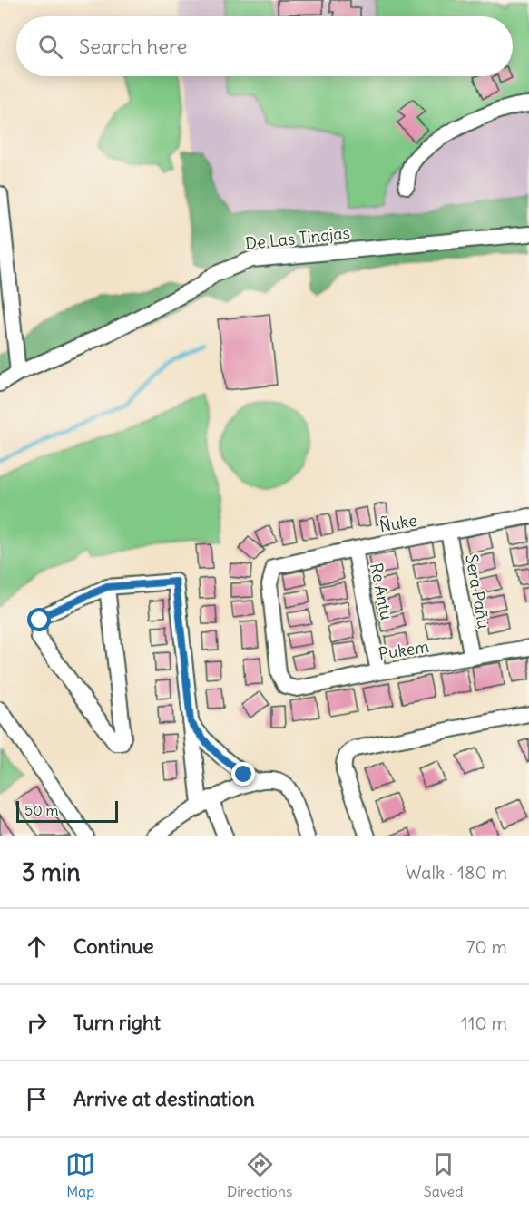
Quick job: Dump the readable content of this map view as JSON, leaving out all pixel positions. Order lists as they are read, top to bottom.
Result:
{
  "streets": {
    "street": [
      "De Las Tinajas",
      "Ñuke",
      "Re Antu",
      "Sera Pañu",
      "Pukem"
    ]
  },
  "crossings": [
    ["Ñuke", "Re Antu"],
    ["Ñuke", "Sera Pañu"],
    ["Ñuke", "Pukem"],
    ["Re Antu", "Pukem"],
    ["Sera Pañu", "Pukem"]
  ],
  "scale_bar": "50 m",
  "page": {
    "search": "Search here",
    "scale": "50 m",
    "heading": ["3 min", "Walk · 180 m"],
    "list": [
      ["Continue", "70 m"],
      ["Turn right", "110 m"],
      "Arrive at destination"
    ],
    "nav": ["Map", "Directions", "Saved"]
  }
}
